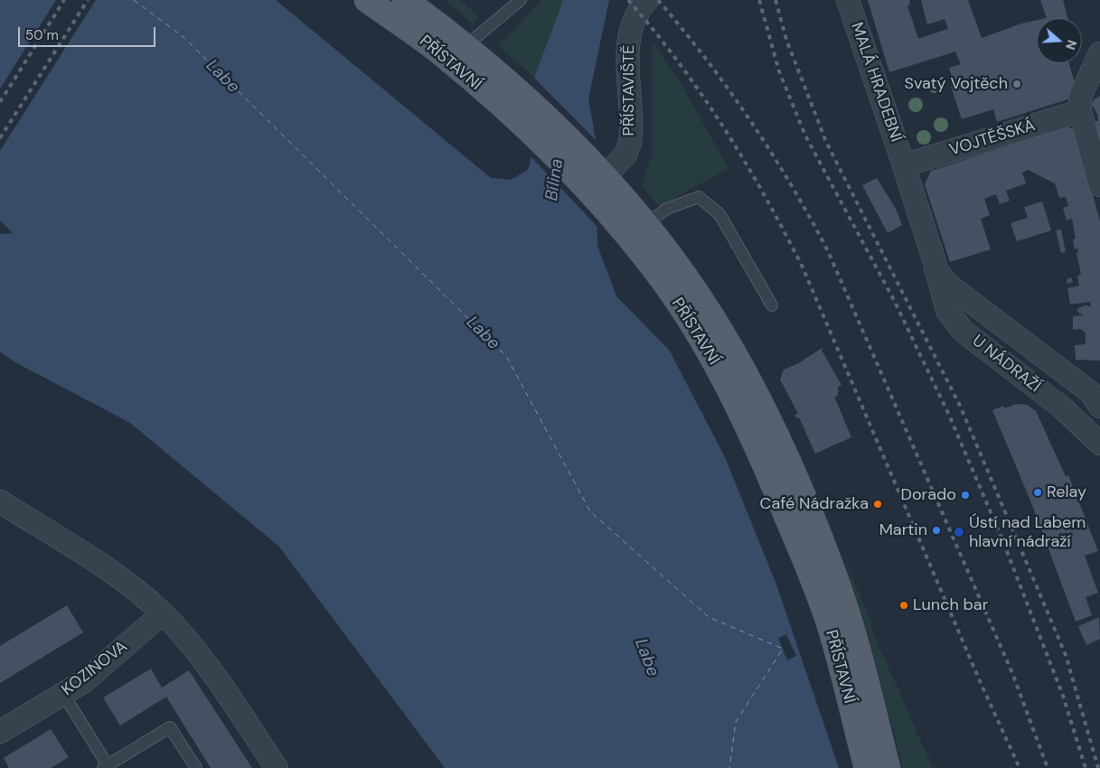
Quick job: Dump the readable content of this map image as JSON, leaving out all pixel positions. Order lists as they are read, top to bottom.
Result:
{
  "streets": {
    "main road": ["PŘÍSTAVNÍ"],
    "street": [
      "MALÁ HRADEBNÍ",
      "PŘÍSTAVIŠTĚ",
      "VOJTĚŠSKÁ",
      "U NÁDRAŽÍ",
      "KOZINOVA"
    ]
  },
  "crossings": [
    ["PŘÍSTAVNÍ", "PŘÍSTAVIŠTĚ"],
    ["MALÁ HRADEBNÍ", "VOJTĚŠSKÁ"],
    ["MALÁ HRADEBNÍ", "U NÁDRAŽÍ"],
    ["VOJTĚŠSKÁ", "U NÁDRAŽÍ"]
  ],
  "water": ["Labe", "Bílina"],
  "places": [
    "Svatý Vojtěch",
    "Relay",
    "Dorado",
    "Café Nádražka",
    "Martin",
    "Ústí nad Labem hlavní nádraží",
    "Lunch bar"
  ],
  "scale_bar": "50 m",
  "north": "right"
}
